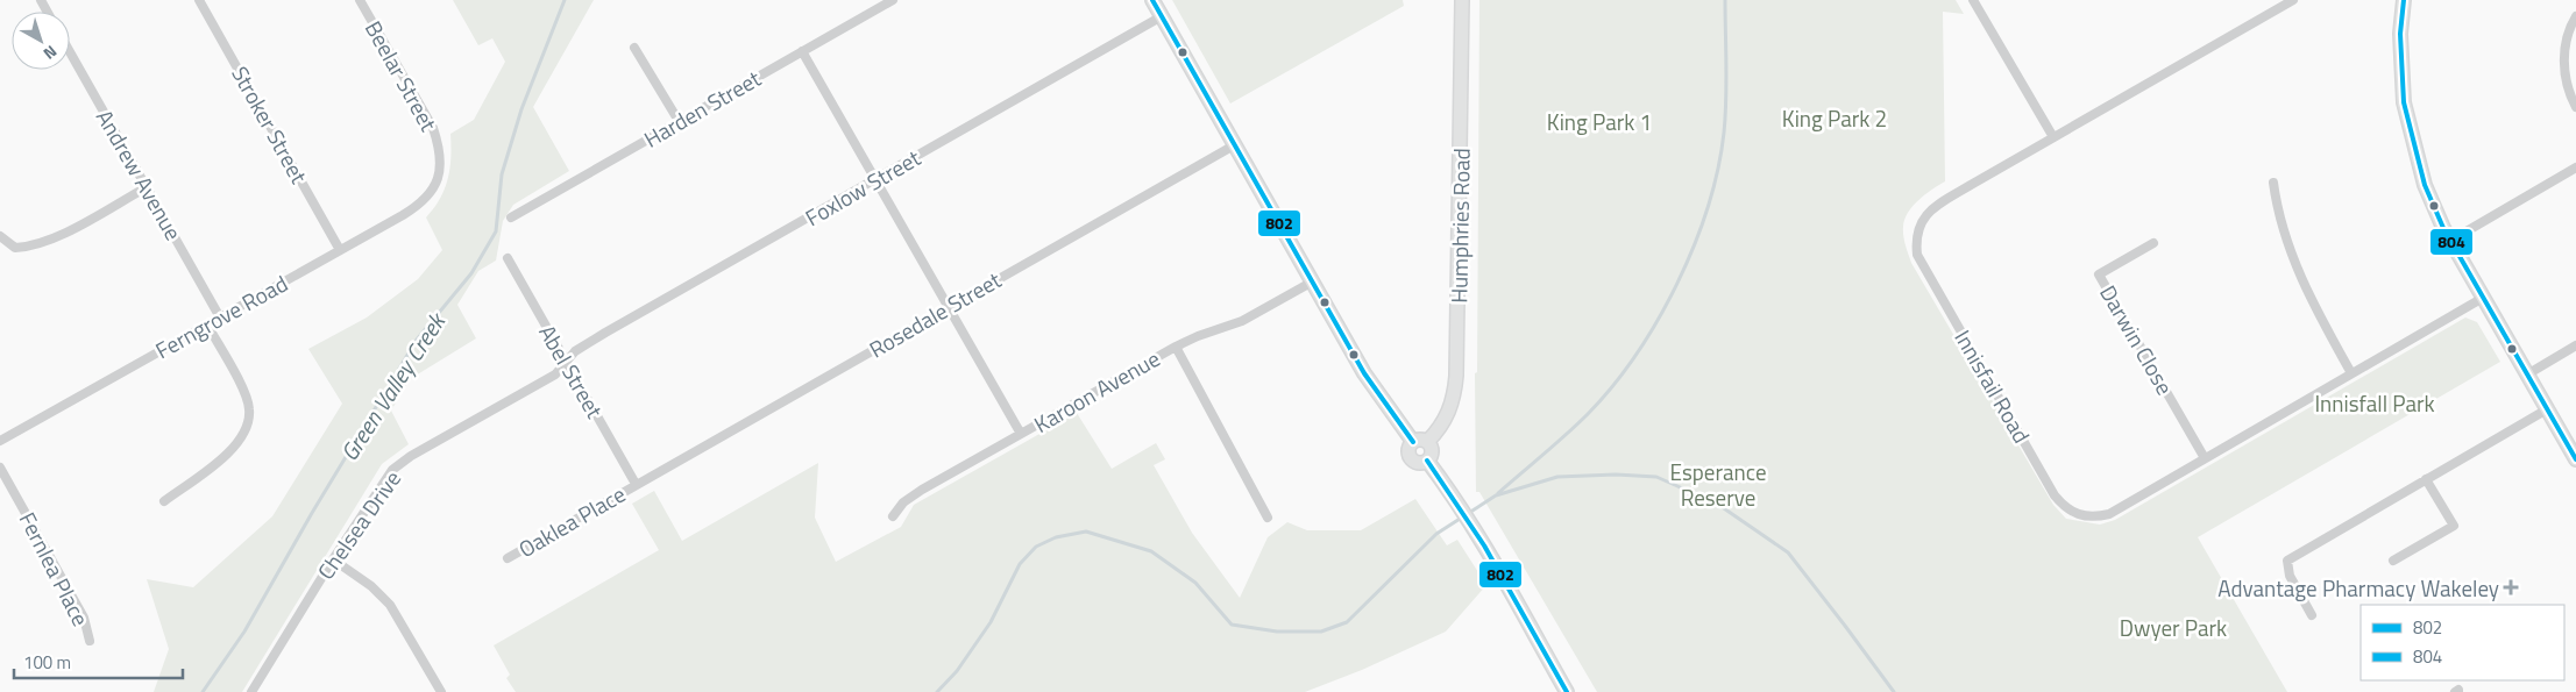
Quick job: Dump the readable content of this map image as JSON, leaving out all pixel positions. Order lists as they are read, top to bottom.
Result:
{
  "streets": {
    "street": [
      "Beelar Street",
      "Harden Street",
      "Stroker Street",
      "Andrew Avenue",
      "Foxlow Street",
      "Humphries Road",
      "Rosedale Street",
      "Ferngrove Road",
      "Darwin Close",
      "Abel Street",
      "Innisfail Road",
      "Karoon Avenue",
      "Oaklea Place",
      "Chelsea Drive",
      "Fernlea Place"
    ]
  },
  "crossings": [
    ["Beelar Street", "Ferngrove Road"],
    ["Stroker Street", "Ferngrove Road"],
    ["Andrew Avenue", "Ferngrove Road"],
    ["Foxlow Street", "Abel Street"],
    ["Foxlow Street", "Chelsea Drive"],
    ["Rosedale Street", "Abel Street"],
    ["Rosedale Street", "Oaklea Place"],
    ["Darwin Close", "Innisfail Road"],
    ["Abel Street", "Oaklea Place"],
    ["Abel Street", "Chelsea Drive"]
  ],
  "water": ["Green Valley Creek"],
  "parks": [
    "King Park 2",
    "King Park 1",
    "Innisfall Park",
    "Esperance Reserve",
    "Dwyer Park"
  ],
  "places": {
    "health": ["Advantage Pharmacy Wakeley"]
  },
  "lines": ["transit line 802", "transit line 804"],
  "legend": ["802", "804"],
  "scale_bar": "100 m",
  "north": "bottom right"
}
